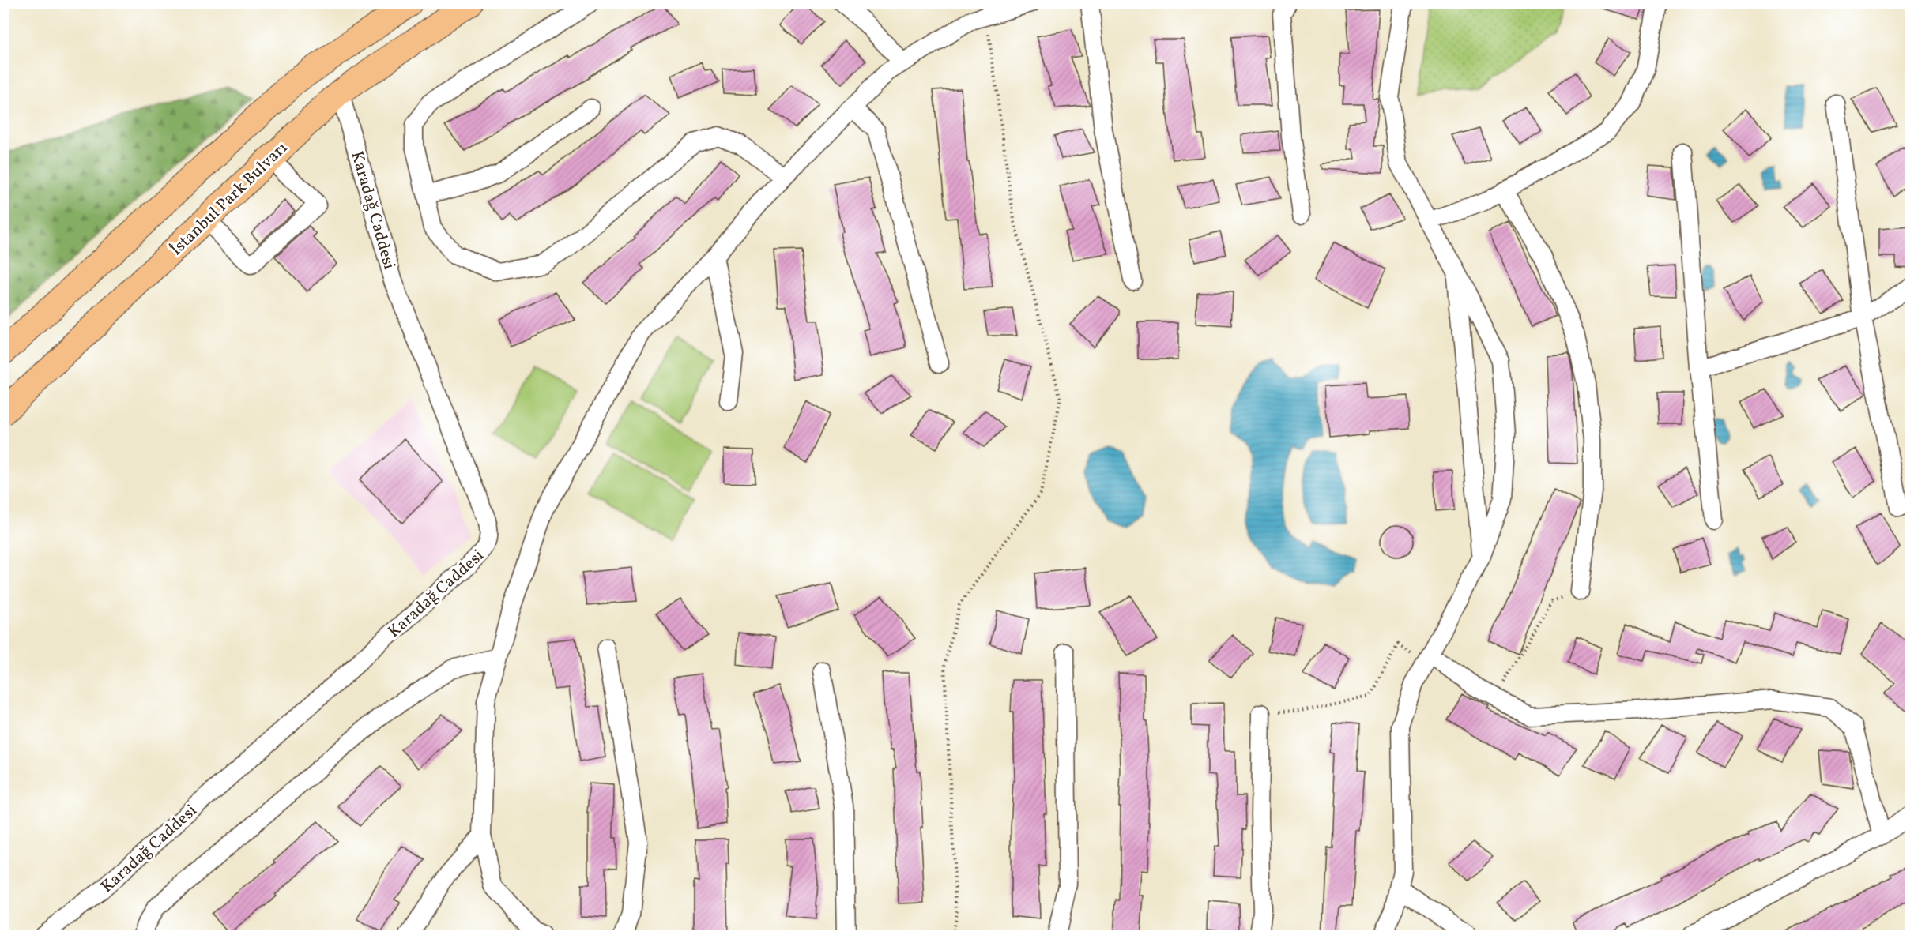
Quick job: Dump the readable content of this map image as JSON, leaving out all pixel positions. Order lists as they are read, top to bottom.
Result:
{
  "streets": {
    "highway": ["İstanbul Park Bulvarı"],
    "street": ["Karadağ Caddesi"]
  },
  "crossings": [
    ["İstanbul Park Bulvarı", "Karadağ Caddesi"]
  ]
}
